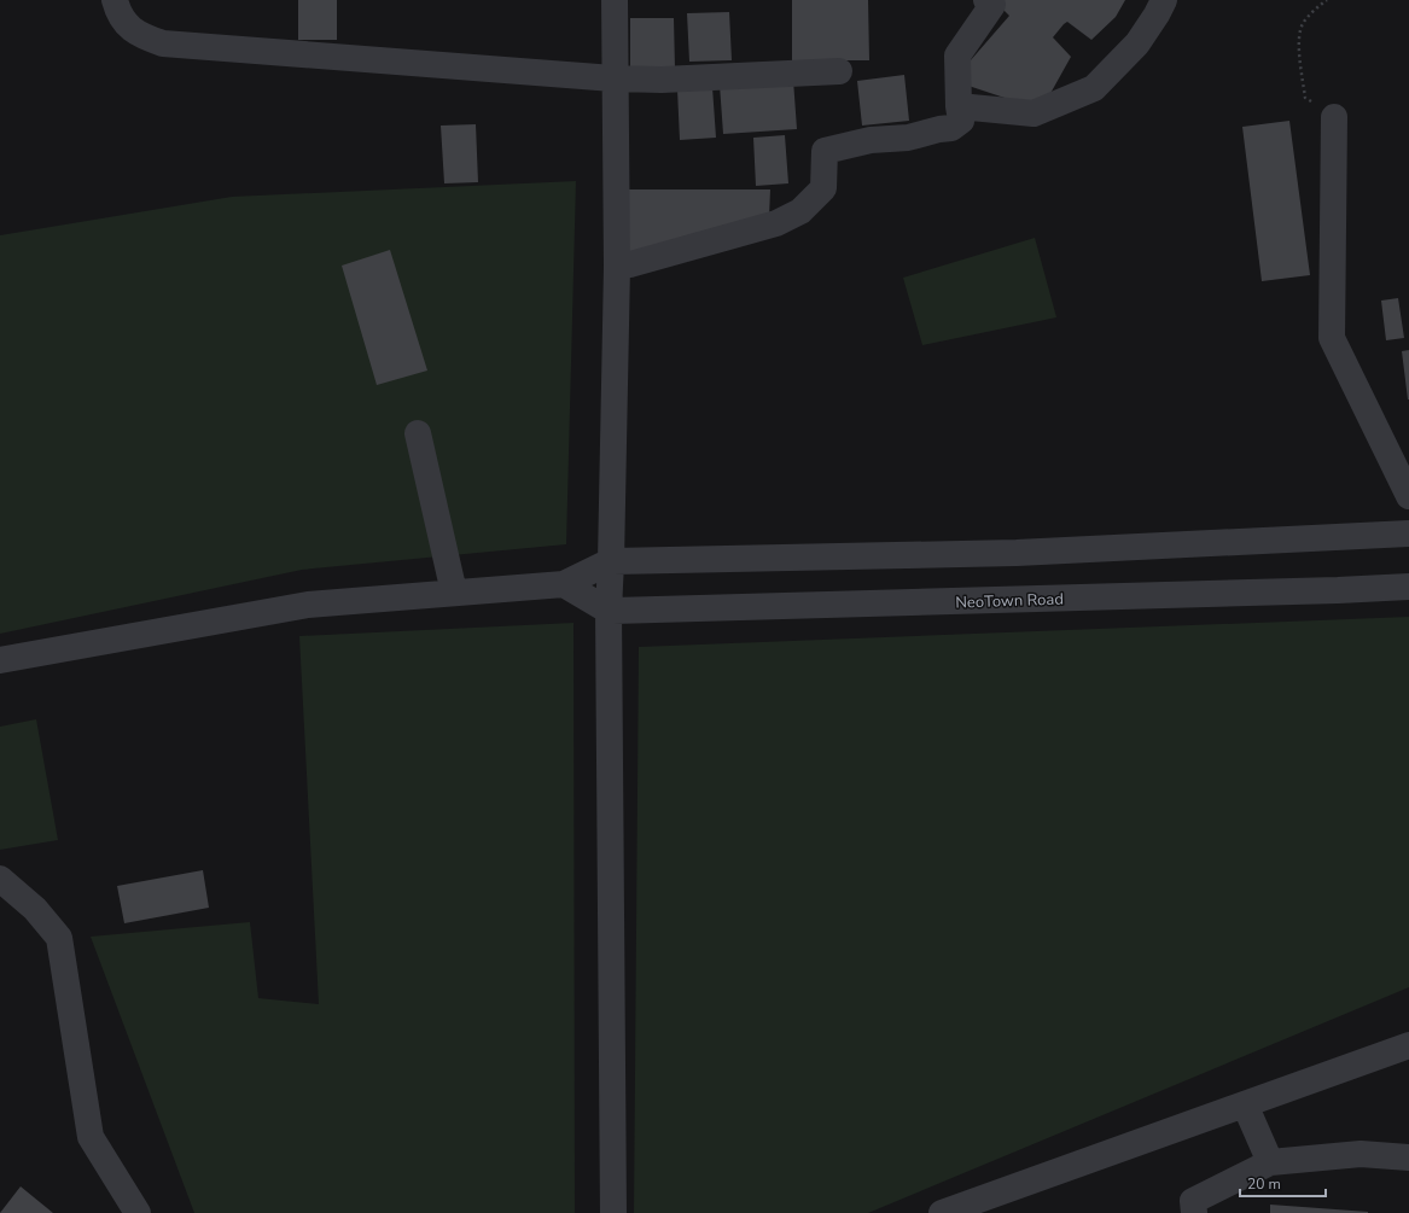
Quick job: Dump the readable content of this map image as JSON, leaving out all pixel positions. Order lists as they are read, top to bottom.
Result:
{
  "streets": {
    "street": ["NeoTown Road"]
  },
  "scale_bar": "20 m"
}
